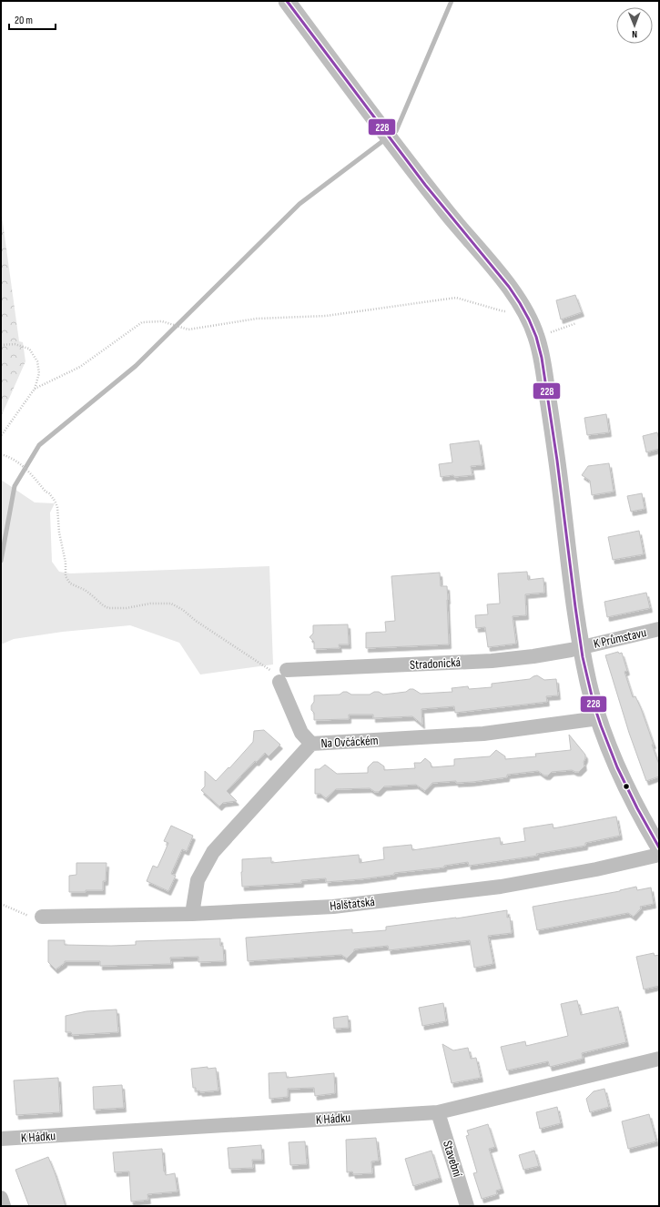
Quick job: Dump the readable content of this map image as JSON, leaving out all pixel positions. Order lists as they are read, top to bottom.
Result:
{
  "streets": {
    "street": [
      "K Průmstavu",
      "Stradonická",
      "Na Ovčáckém",
      "Halštatská",
      "K Hádku",
      "Stavební"
    ]
  },
  "crossings": [
    ["K Průmstavu", "Stradonická"],
    ["Na Ovčáckém", "Halštatská"],
    ["K Hádku", "Stavební"]
  ],
  "lines": ["transit line 228"],
  "scale_bar": "20 m",
  "north": "bottom"
}
